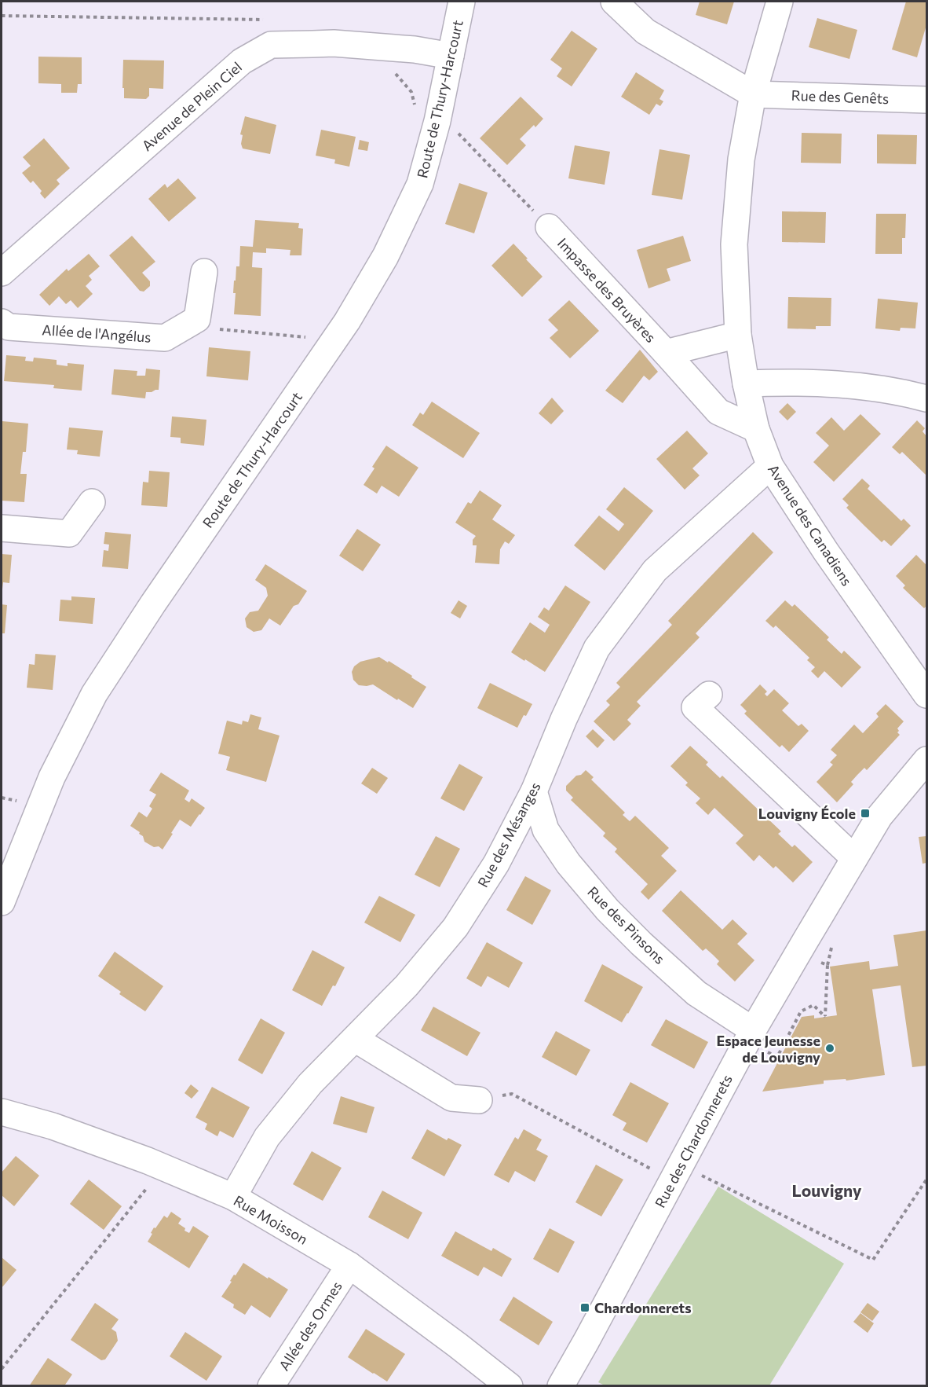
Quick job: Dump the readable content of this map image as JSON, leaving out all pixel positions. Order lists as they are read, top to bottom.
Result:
{
  "streets": {
    "street": [
      "Rue des Genêts",
      "Route de Thury-Harcourt",
      "Avenue de Plein Ciel",
      "Impasse des Bruyères",
      "Allée de l'Angélus",
      "Avenue des Canadiens",
      "Rue des Mésanges",
      "Rue des Pinsons",
      "Rue des Chardonnerets",
      "Rue Moisson",
      "Allée des Ormes"
    ]
  },
  "crossings": [
    ["Rue des Genêts", "Avenue des Canadiens"],
    ["Route de Thury-Harcourt", "Avenue de Plein Ciel"],
    ["Impasse des Bruyères", "Avenue des Canadiens"],
    ["Avenue des Canadiens", "Rue des Mésanges"],
    ["Rue des Mésanges", "Rue des Pinsons"],
    ["Rue des Mésanges", "Rue Moisson"],
    ["Rue des Pinsons", "Rue des Chardonnerets"],
    ["Rue Moisson", "Allée des Ormes"]
  ],
  "districts": ["Louvigny"],
  "places": {
    "transit": ["Louvigny École", "Chardonnerets"],
    "other": ["Espace Jeunesse de Louvigny"]
  }
}
